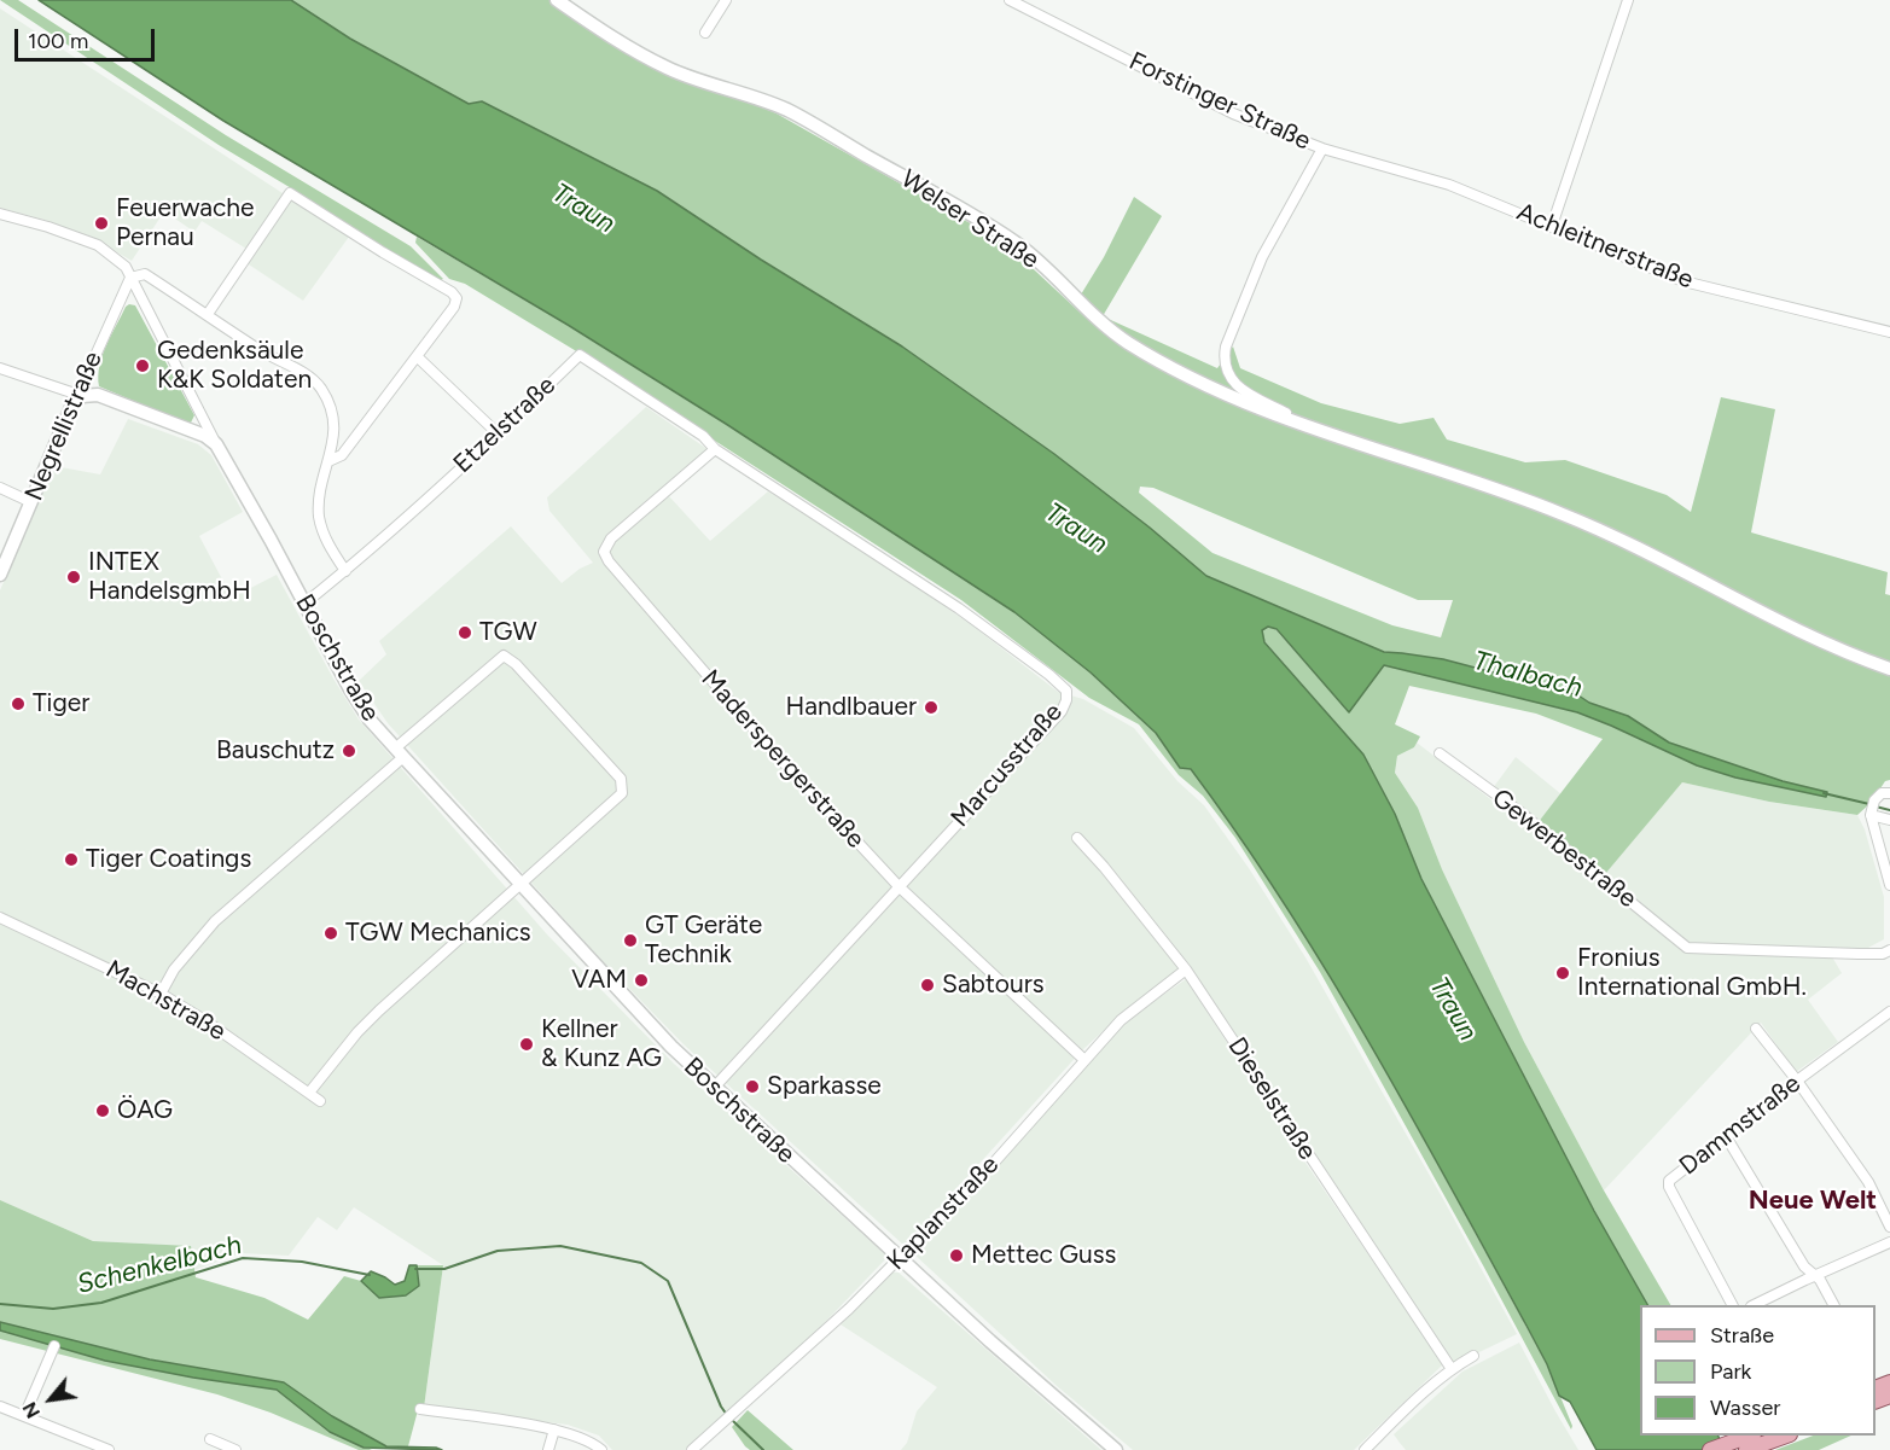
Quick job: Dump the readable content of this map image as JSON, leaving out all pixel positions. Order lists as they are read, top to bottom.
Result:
{
  "streets": {
    "main road": ["Welser Straße", "Negrellistraße", "Boschstraße"],
    "street": [
      "Forstinger Straße",
      "Achleitnerstraße",
      "Etzelstraße",
      "Maderspergerstraße",
      "Marcusstraße",
      "Gewerbestraße",
      "Machstraße",
      "Dieselstraße",
      "Dammstraße",
      "Kaplanstraße"
    ]
  },
  "crossings": [
    ["Forstinger Straße", "Welser Straße"],
    ["Forstinger Straße", "Achleitnerstraße"],
    ["Etzelstraße", "Boschstraße"],
    ["Etzelstraße", "Maderspergerstraße"],
    ["Etzelstraße", "Marcusstraße"],
    ["Negrellistraße", "Boschstraße"],
    ["Boschstraße", "Marcusstraße"],
    ["Boschstraße", "Kaplanstraße"],
    ["Maderspergerstraße", "Marcusstraße"],
    ["Maderspergerstraße", "Kaplanstraße"],
    ["Dieselstraße", "Kaplanstraße"]
  ],
  "districts": ["Neue Welt"],
  "water": ["Traun", "Thalbach", "Schenkelbach"],
  "places": [
    "Feuerwache Pernau",
    "Gedenksäule K&K Soldaten",
    "INTEX HandelsgmbH",
    "TGW",
    "Tiger",
    "Handlbauer",
    "Bauschutz",
    "Tiger Coatings",
    "TGW Mechanics",
    "GT Geräte Technik",
    "Fronius International GmbH.",
    "VAM",
    "Sabtours",
    "Kellner & Kunz AG",
    "Sparkasse",
    "ÖAG",
    "Mettec Guss"
  ],
  "legend": ["Straße", "Park", "Wasser"],
  "scale_bar": "100 m",
  "north": "bottom left"
}
